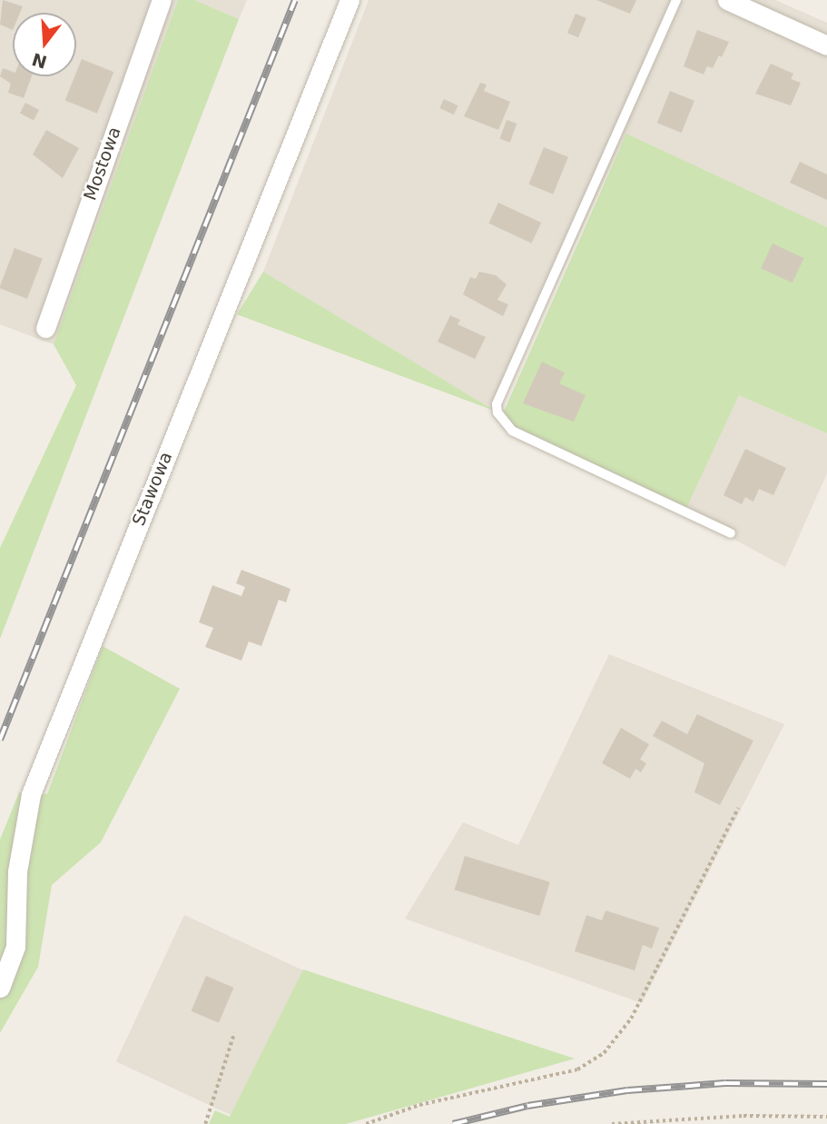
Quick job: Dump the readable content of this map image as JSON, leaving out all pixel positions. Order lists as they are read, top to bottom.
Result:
{
  "streets": {
    "street": ["Mostowa", "Stawowa"]
  },
  "north": "bottom"
}
